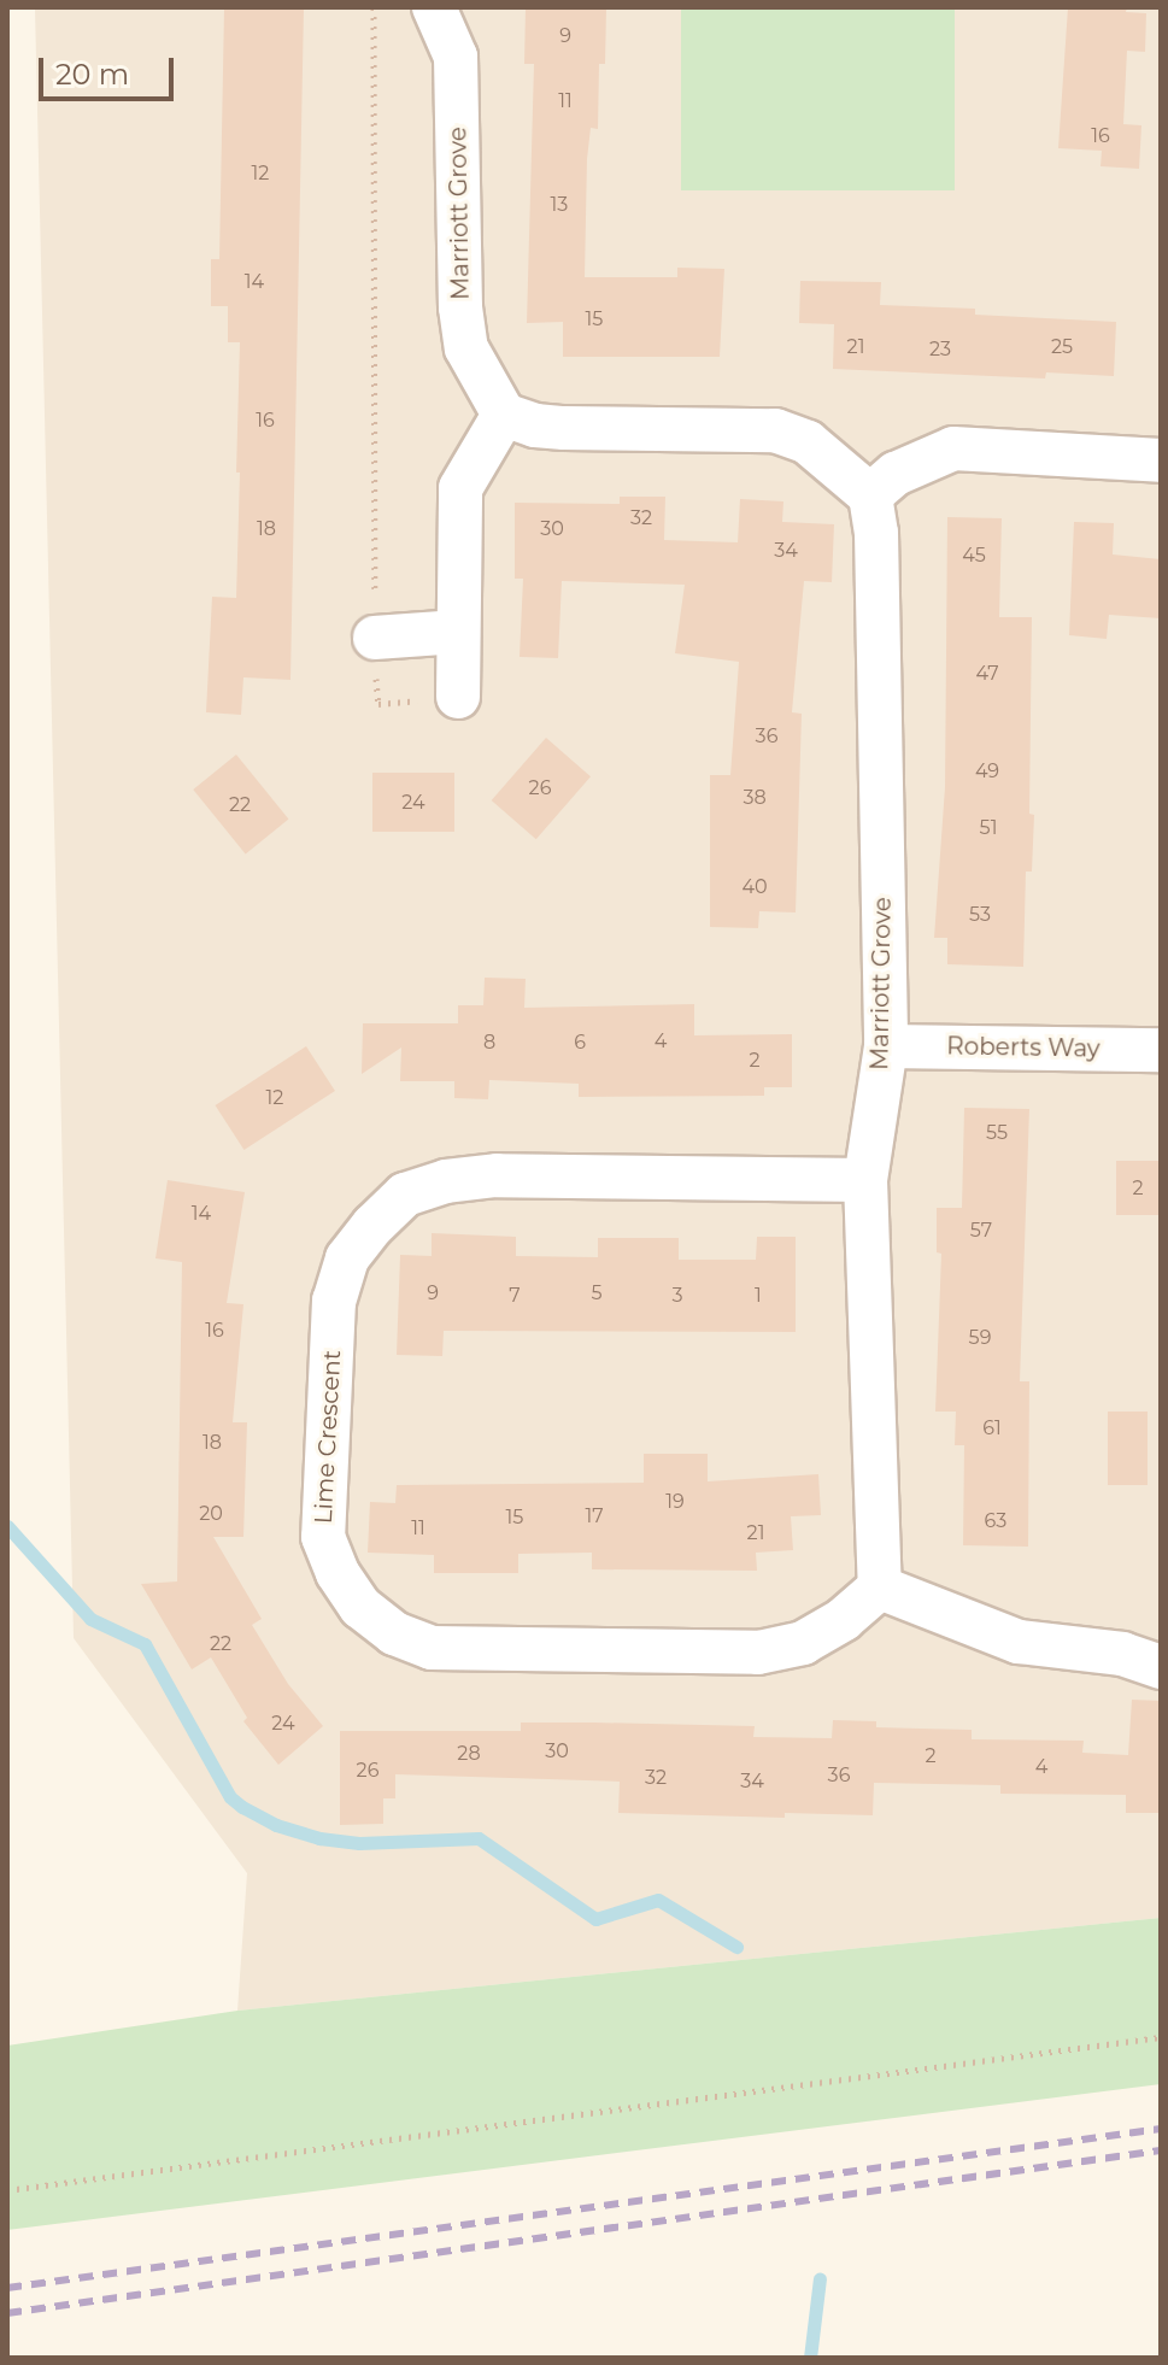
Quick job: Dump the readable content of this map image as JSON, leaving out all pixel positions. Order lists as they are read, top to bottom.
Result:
{
  "streets": {
    "street": ["Marriott Grove", "Roberts Way", "Lime Crescent"]
  },
  "crossings": [
    ["Marriott Grove", "Roberts Way"],
    ["Marriott Grove", "Lime Crescent"]
  ],
  "house_numbers": [
    "9",
    "11",
    "16",
    "12",
    "13",
    "14",
    "15",
    "21",
    "25",
    "23",
    "16",
    "32",
    "18",
    "30",
    "34",
    "45",
    "47",
    "36",
    "49",
    "26",
    "38",
    "24",
    "22",
    "51",
    "40",
    "53",
    "4",
    "8",
    "6",
    "2",
    "12",
    "55",
    "2",
    "14",
    "57",
    "9",
    "5",
    "7",
    "3",
    "1",
    "16",
    "59",
    "61",
    "18",
    "19",
    "20",
    "17",
    "15",
    "63",
    "11",
    "21",
    "22",
    "24",
    "30",
    "28",
    "2",
    "4",
    "26",
    "36",
    "32",
    "34"
  ],
  "scale_bar": "20 m"
}
